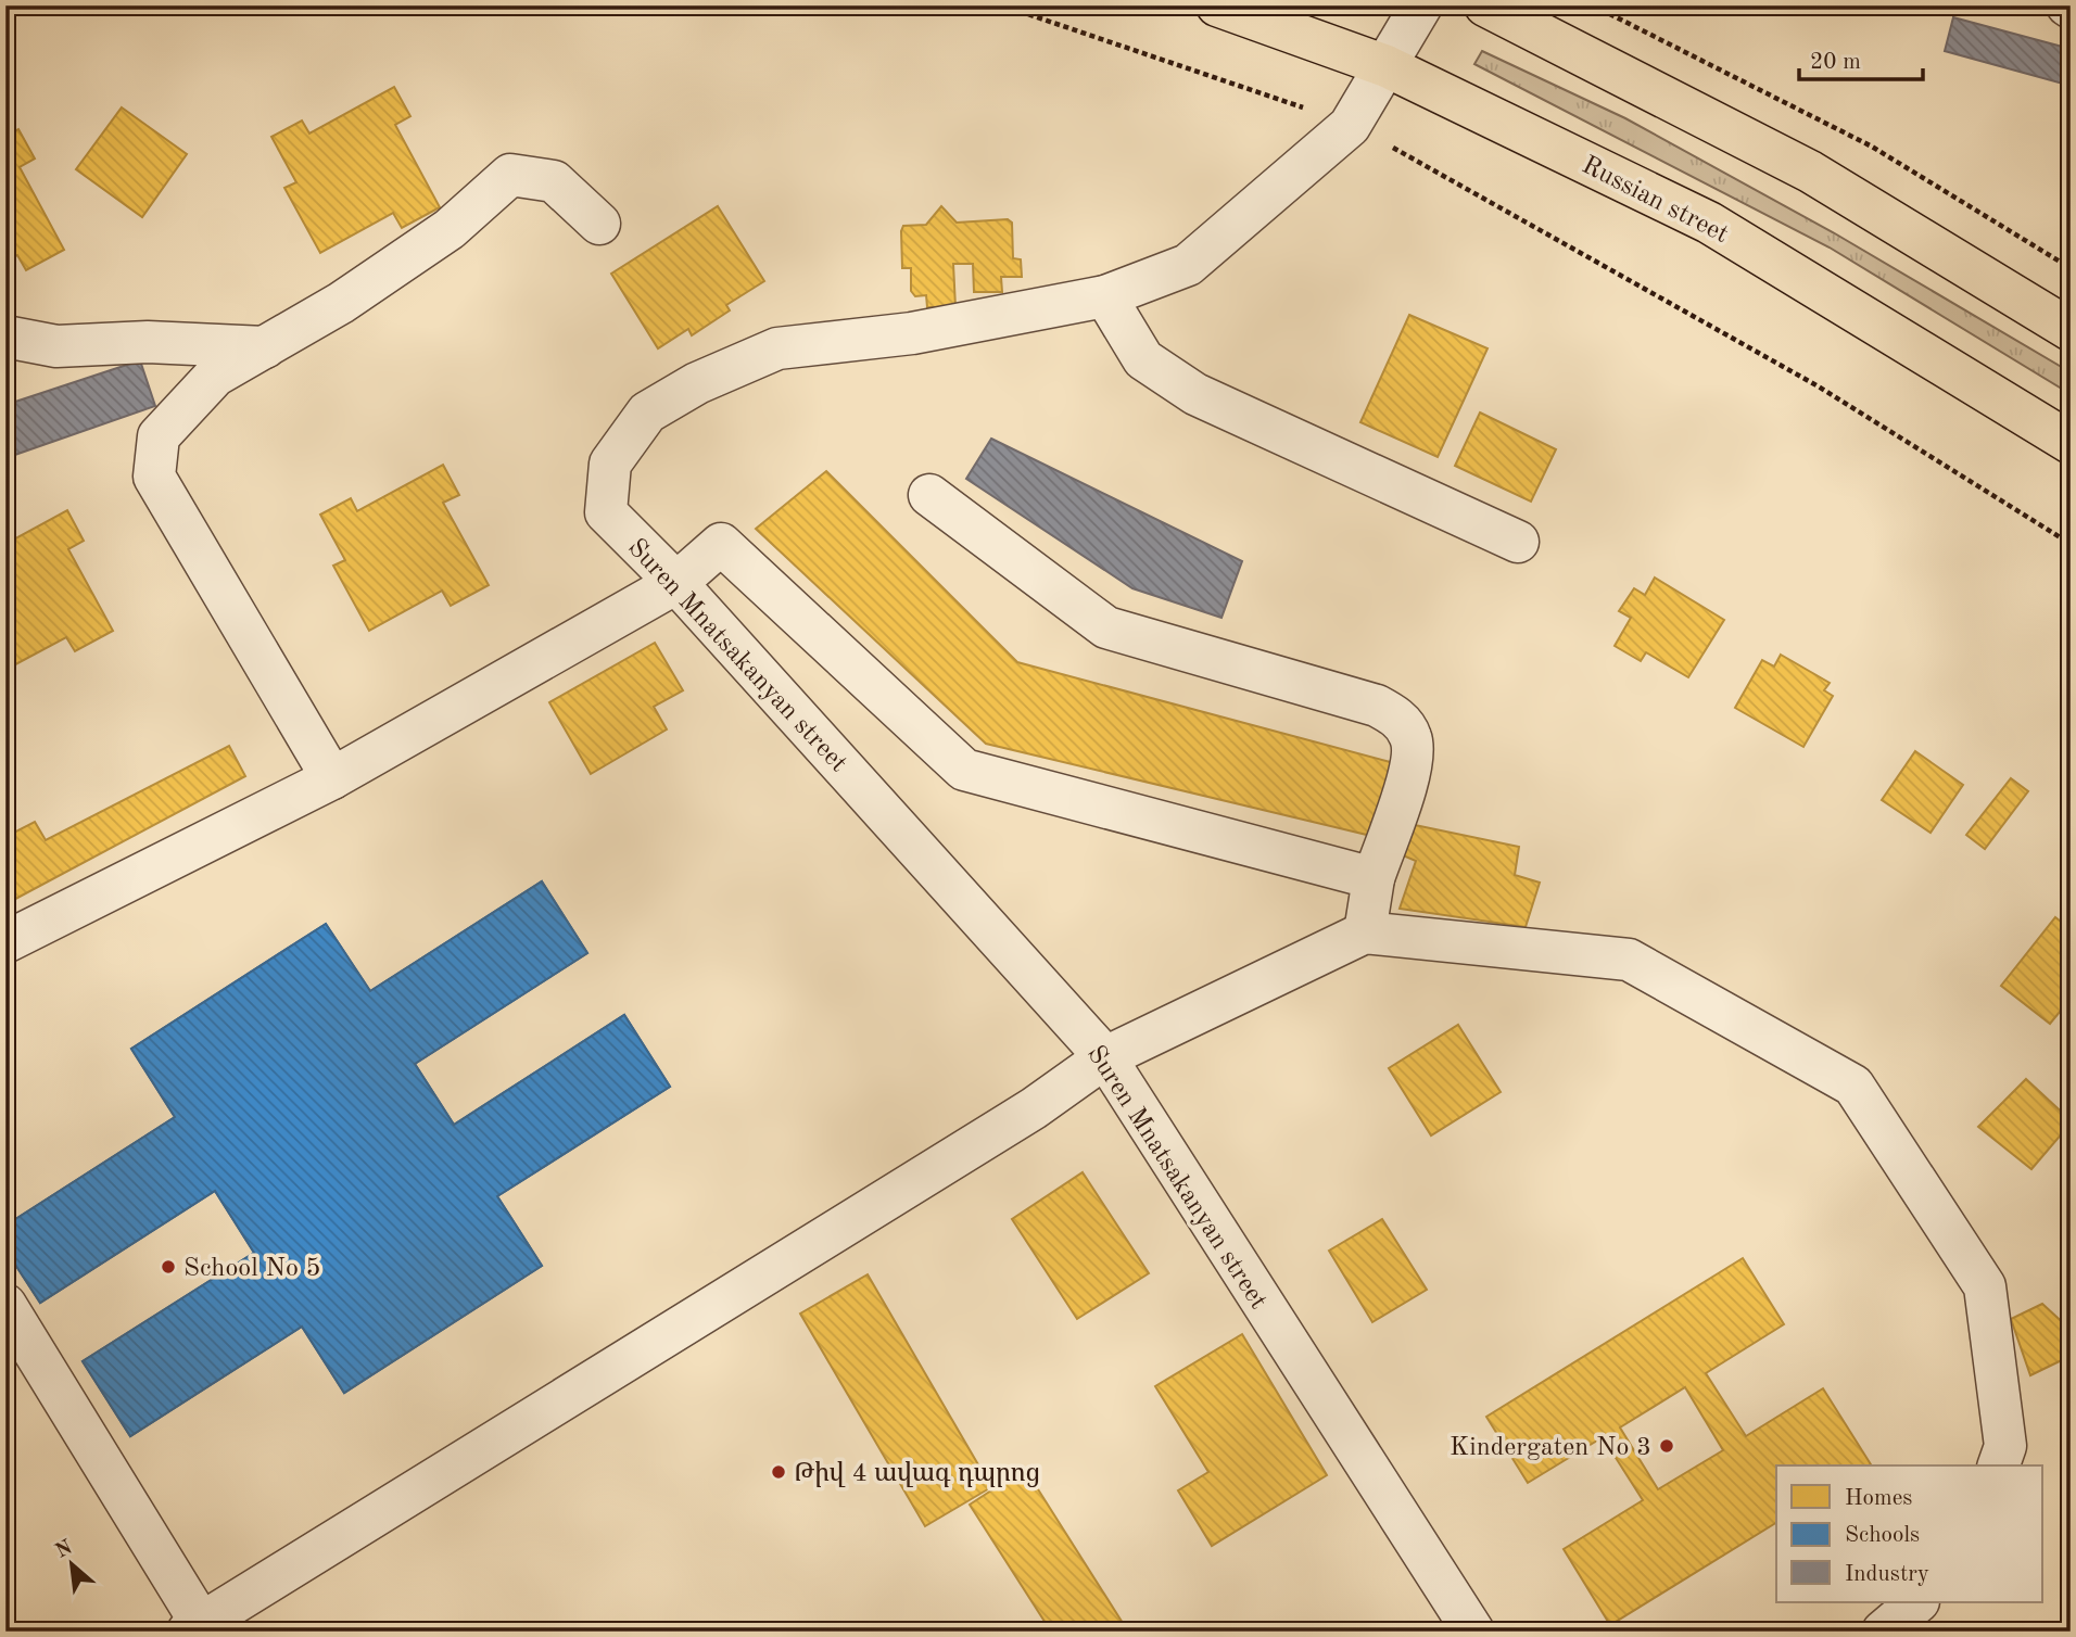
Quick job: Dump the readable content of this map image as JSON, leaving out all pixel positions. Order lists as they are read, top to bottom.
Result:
{
  "streets": {
    "main road": ["Russian street"],
    "street": ["Suren Mnatsakanyan street"]
  },
  "crossings": [
    ["Russian street", "Suren Mnatsakanyan street"]
  ],
  "places": ["School No 5", "Kindergaten No 3", "Թիվ 4 ավագ դպրոց"],
  "legend": ["Homes", "Schools", "Industry"],
  "scale_bar": "20 m",
  "north": "top left"
}
